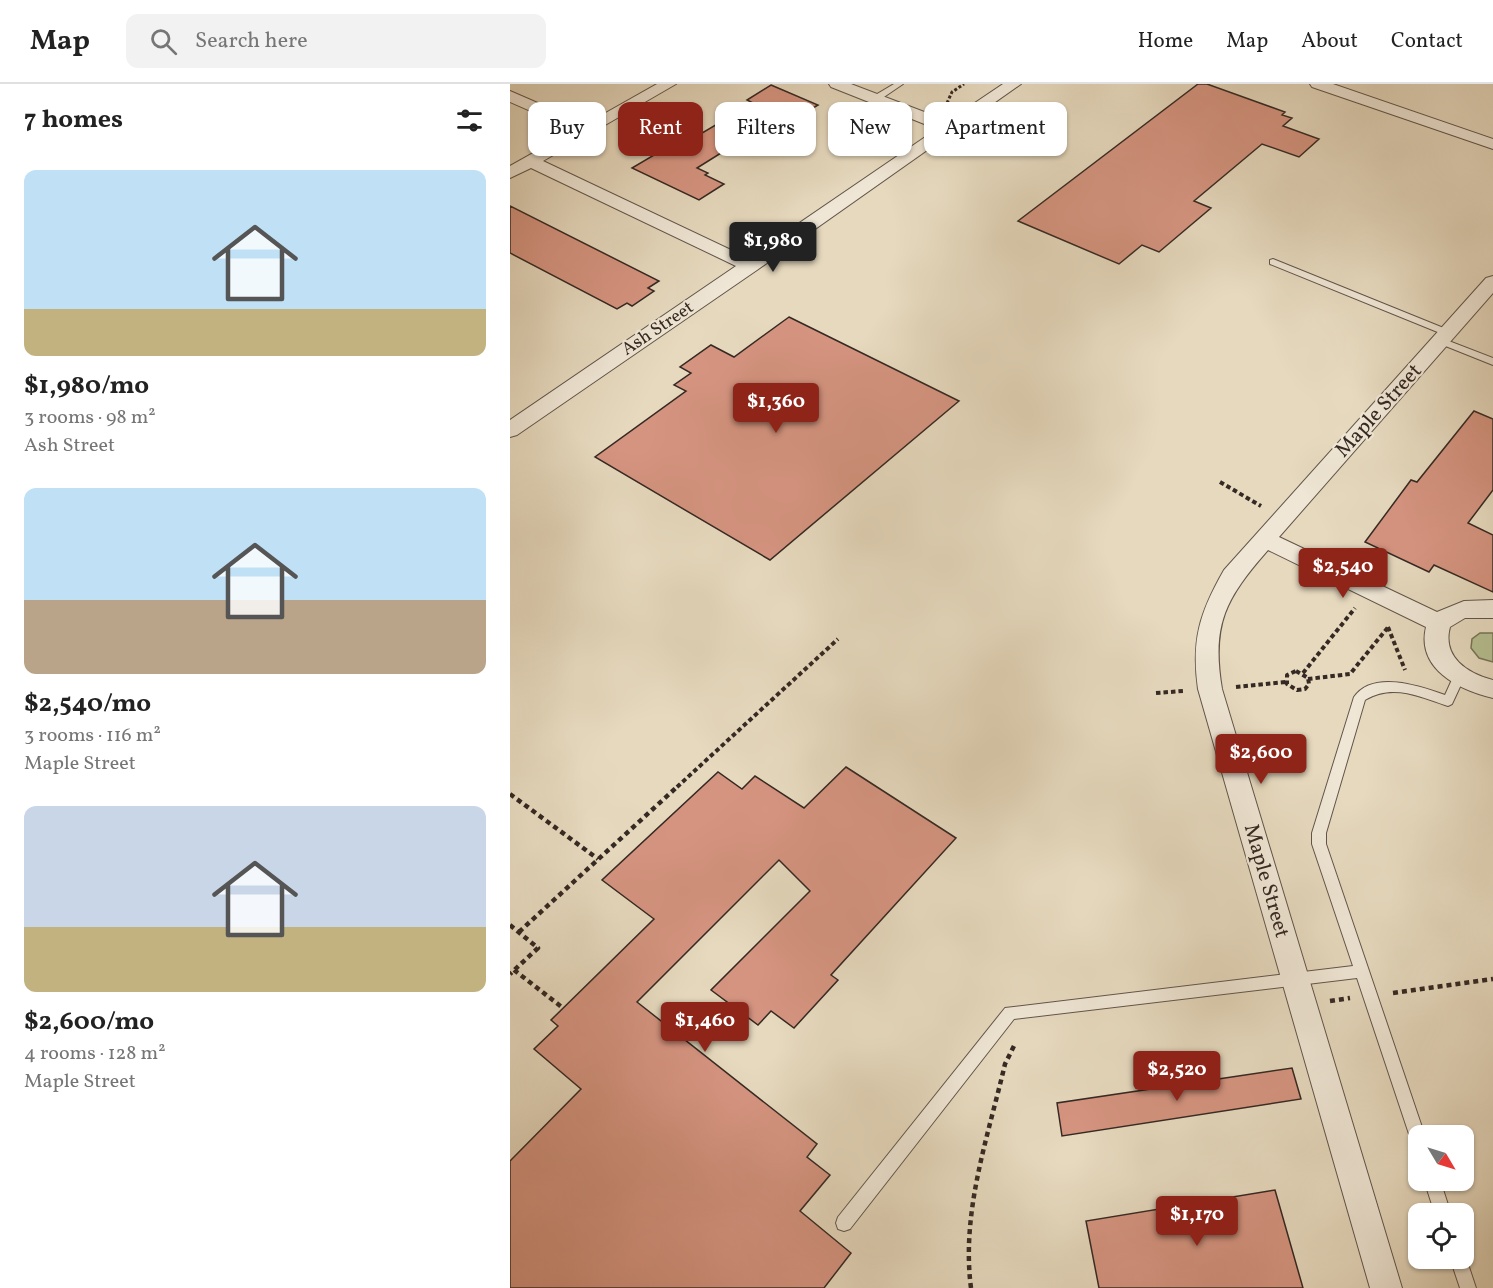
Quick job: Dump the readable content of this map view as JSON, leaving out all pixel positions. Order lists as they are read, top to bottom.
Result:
{
  "streets": {
    "street": ["Ash Street", "Maple Street"]
  },
  "north": "bottom right",
  "page": {
    "header": "Map",
    "search": "Search here",
    "nav": [
      "Home",
      "Map",
      "About",
      "Contact"
    ],
    "heading": "7 homes",
    "chip": [
      "Buy",
      "Rent",
      "Filters",
      "New",
      "Apartment"
    ],
    "list": [
      {
        "name": "$1,980/mo",
        "note": "3 rooms · 98 m² · Ash Street"
      },
      {
        "name": "$2,540/mo",
        "note": "3 rooms · 116 m² · Maple Street"
      },
      {
        "name": "$2,600/mo",
        "note": "4 rooms · 128 m² · Maple Street"
      }
    ],
    "price": [
      "$1,980",
      "$1,360",
      "$2,540",
      "$2,600",
      "$1,460",
      "$2,520",
      "$1,170"
    ]
  }
}
